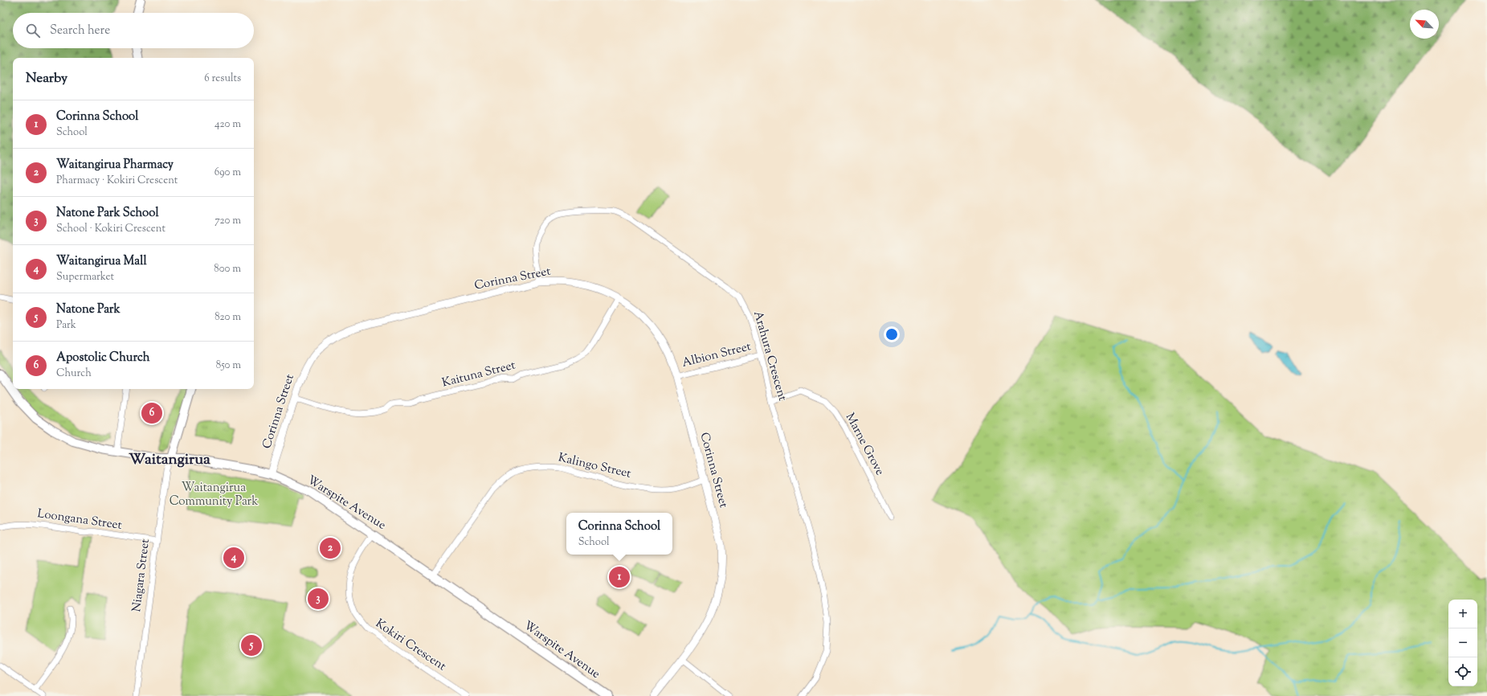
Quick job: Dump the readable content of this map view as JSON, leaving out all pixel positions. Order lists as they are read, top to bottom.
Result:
{
  "streets": {
    "main road": ["Warspite Avenue"],
    "street": [
      "Corinna Street",
      "Albion Street",
      "Arahura Crescent",
      "Kaituna Street",
      "Marne Grove",
      "Kalingo Street",
      "Loongana Street",
      "Niagara Street",
      "Kokiri Crescent"
    ]
  },
  "crossings": [
    ["Corinna Street", "Albion Street"],
    ["Corinna Street", "Arahura Crescent"],
    ["Corinna Street", "Kaituna Street"],
    ["Corinna Street", "Kalingo Street"],
    ["Corinna Street", "Warspite Avenue"],
    ["Albion Street", "Arahura Crescent"],
    ["Arahura Crescent", "Marne Grove"],
    ["Kalingo Street", "Warspite Avenue"],
    ["Warspite Avenue", "Niagara Street"],
    ["Warspite Avenue", "Kokiri Crescent"],
    ["Loongana Street", "Niagara Street"]
  ],
  "districts": ["Waitangirua"],
  "parks": ["Waitangirua Community Park"],
  "north": "top left",
  "page": {
    "search": "Search here",
    "heading": ["Nearby", "6 results"],
    "list": [
      {
        "mark": "1",
        "name": "Corinna School",
        "note": "School",
        "value": "420 m"
      },
      {
        "mark": "2",
        "name": "Waitangirua Pharmacy",
        "note": "Pharmacy · Kokiri Crescent",
        "value": "690 m"
      },
      {
        "mark": "3",
        "name": "Natone Park School",
        "note": "School · Kokiri Crescent",
        "value": "720 m"
      },
      {
        "mark": "4",
        "name": "Waitangirua Mall",
        "note": "Supermarket",
        "value": "800 m"
      },
      {
        "mark": "5",
        "name": "Natone Park",
        "note": "Park",
        "value": "820 m"
      },
      {
        "mark": "6",
        "name": "Apostolic Church",
        "note": "Church",
        "value": "850 m"
      }
    ],
    "pins": [
      "6",
      "2",
      "4",
      "1",
      "3",
      "5"
    ],
    "popup": ["Corinna School", "School"],
    "map_buttons": ["+", "−"]
  }
}
